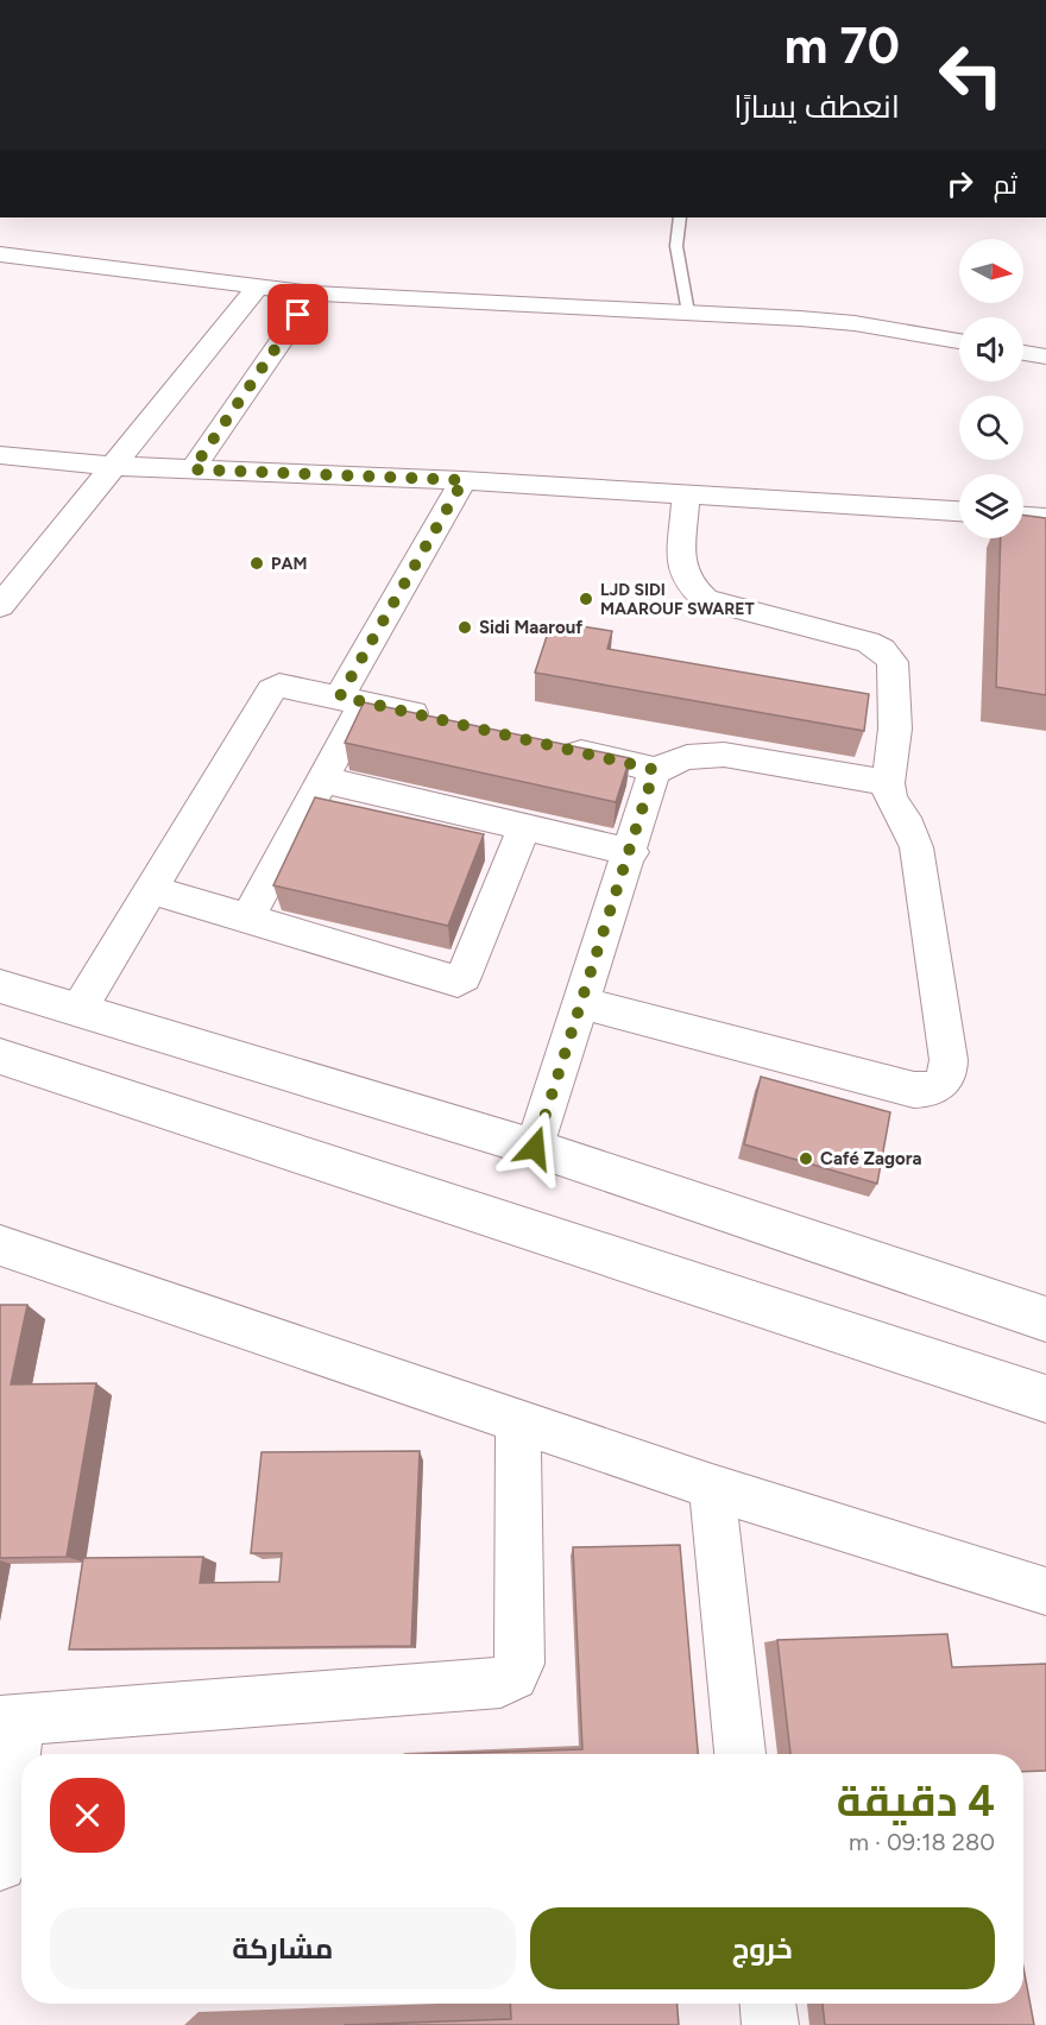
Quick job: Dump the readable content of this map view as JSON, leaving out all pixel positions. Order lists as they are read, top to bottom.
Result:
{
  "places": [
    "PAM",
    "LJD SIDI MAAROUF SWARET",
    "Sidi Maarouf",
    "Café Zagora"
  ],
  "north": "right",
  "page": {
    "turn": ["70 m", "انعطف يسارًا"],
    "then": "ثم",
    "heading": ["4 دقيقة", "280 m · 09:18"],
    "buttons": ["خروج", "مشاركة"]
  }
}
